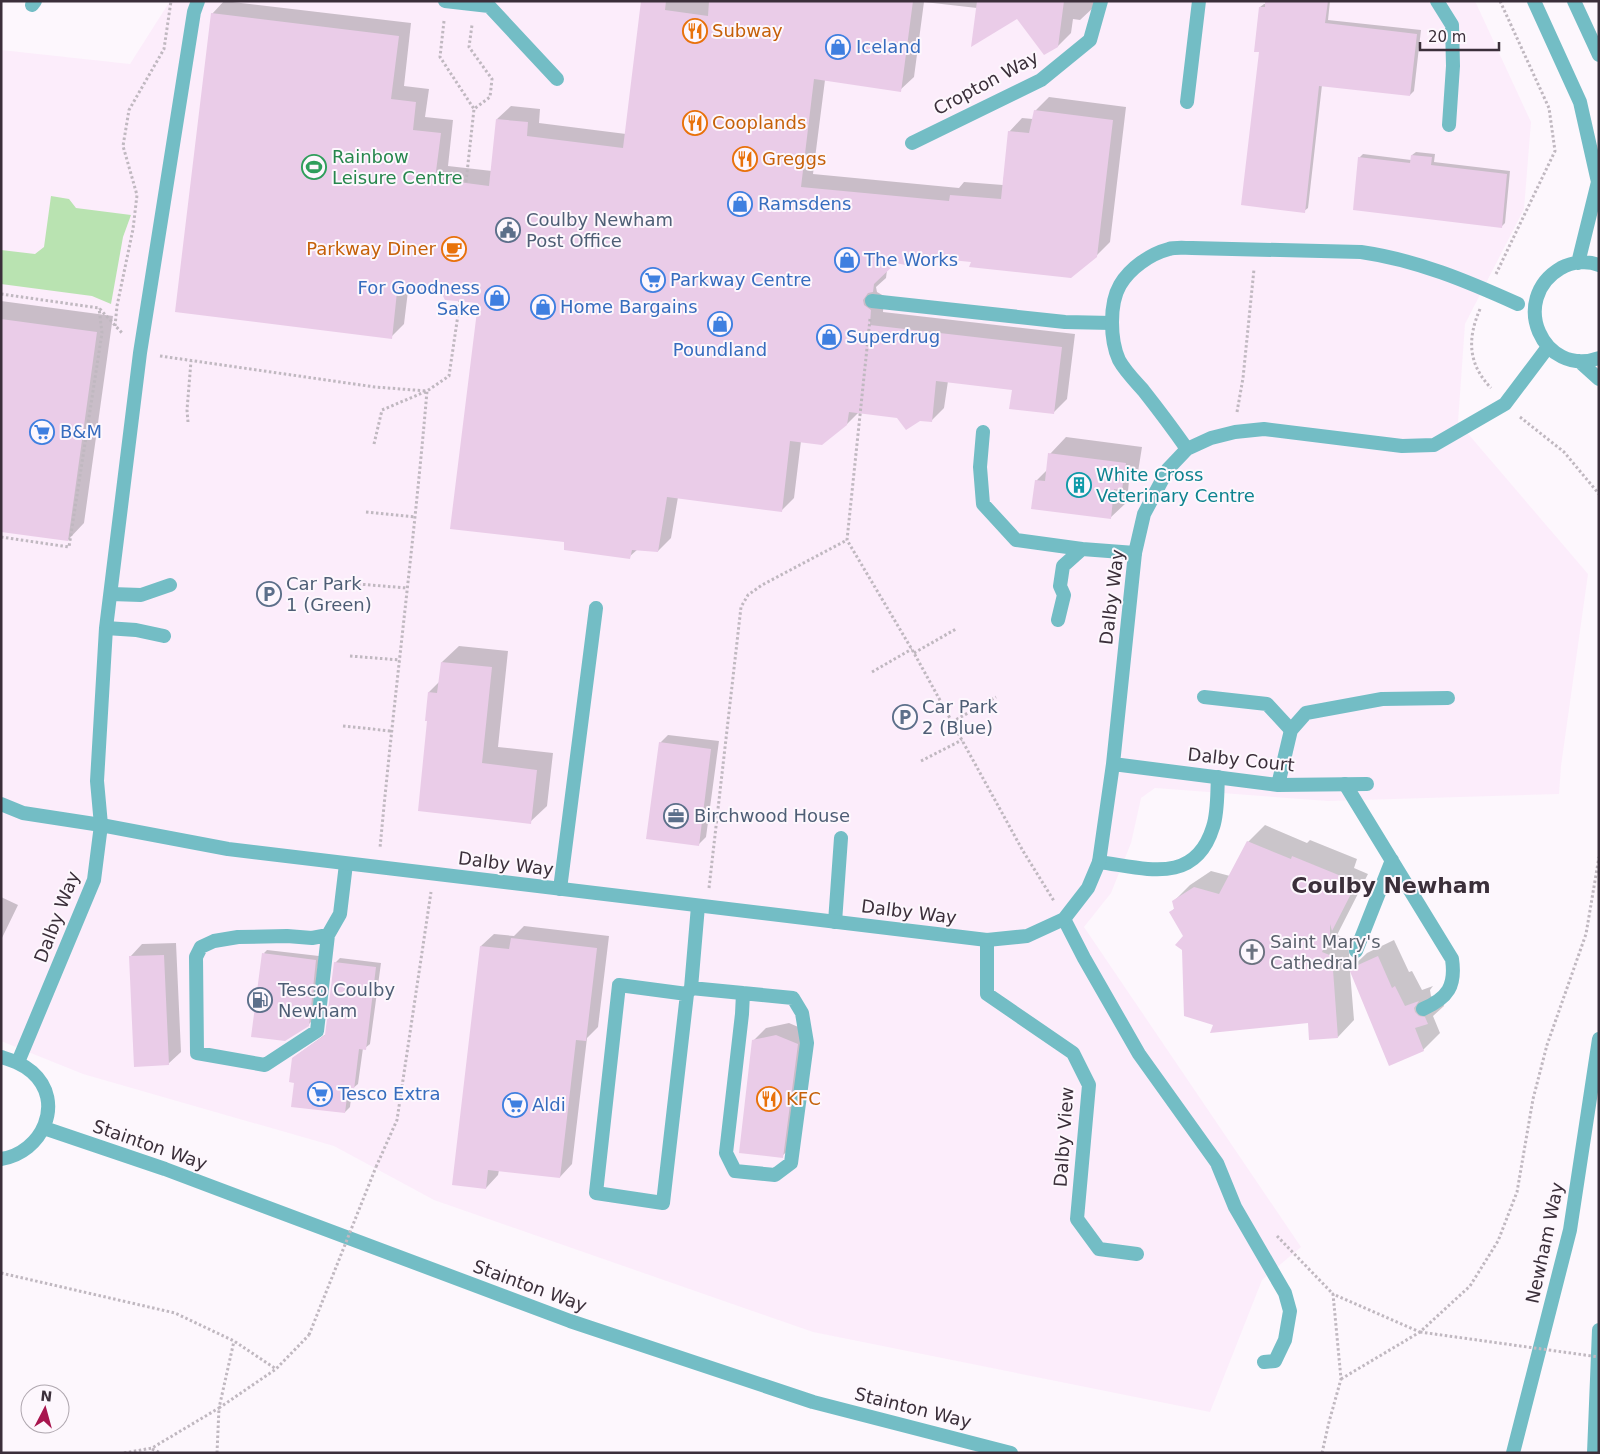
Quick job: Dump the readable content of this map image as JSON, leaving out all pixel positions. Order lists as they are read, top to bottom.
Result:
{
  "streets": {
    "street": [
      "Cropton Way",
      "Dalby Way",
      "Dalby Court",
      "Dalby View",
      "Stainton Way",
      "Newham Way"
    ]
  },
  "crossings": [
    ["Dalby Way", "Dalby Court"],
    ["Dalby Way", "Dalby View"]
  ],
  "districts": ["Coulby Newham"],
  "places": {
    "restaurant": [
      "Subway",
      "Cooplands",
      "Greggs",
      "KFC"
    ],
    "shop": [
      "Iceland",
      "Ramsdens",
      "The Works",
      "For Goodness Sake",
      "Home Bargains",
      "Poundland",
      "Superdrug"
    ],
    "sports": ["Rainbow Leisure Centre"],
    "public building": ["Coulby Newham Post Office"],
    "cafe": ["Parkway Diner"],
    "supermarket": [
      "Parkway Centre",
      "B&M",
      "Tesco Extra",
      "Aldi"
    ],
    "building": ["White Cross Veterinary Centre"],
    "parking": ["Car Park 1 (Green)", "Car Park 2 (Blue)"],
    "office": ["Birchwood House"],
    "church": ["Saint Mary's Cathedral"],
    "fuel station": ["Tesco Coulby Newham"]
  },
  "scale_bar": "20 m",
  "north": "top"
}
